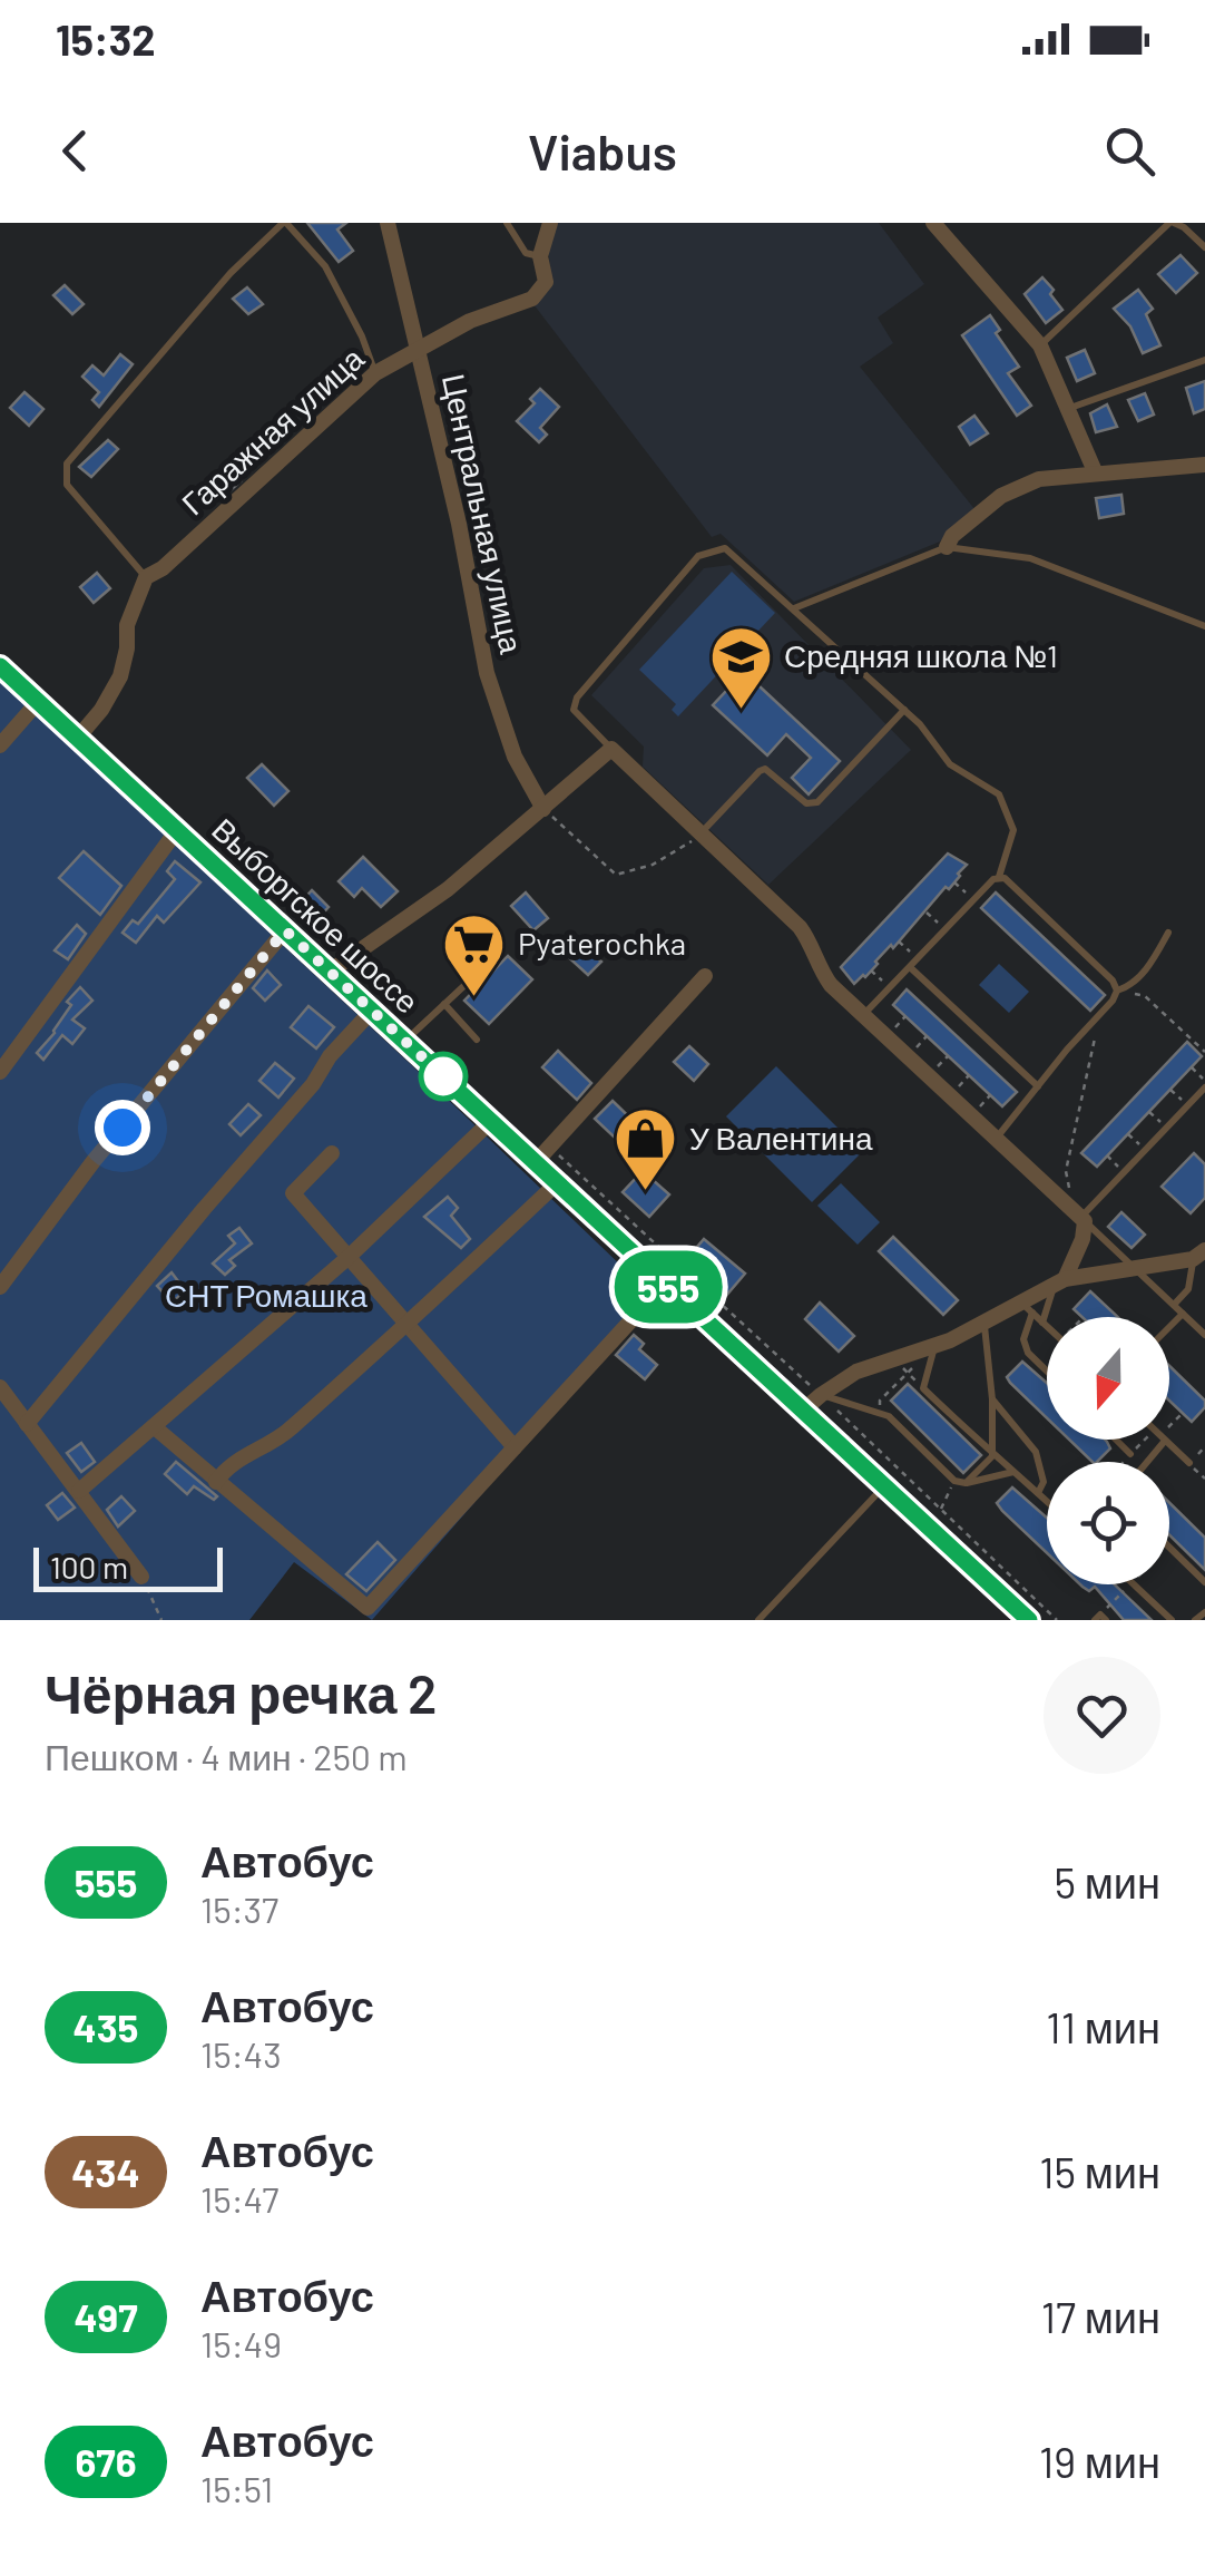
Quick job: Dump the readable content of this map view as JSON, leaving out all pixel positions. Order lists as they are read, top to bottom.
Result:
{
  "streets": {
    "main road": ["Выборгское шоссе"],
    "street": ["Гаражная улица", "Центральная улица"]
  },
  "crossings": [
    ["Гаражная улица", "Центральная улица"]
  ],
  "parks": ["СНТ Ромашка"],
  "places": {
    "school or university": ["Средняя школа №1"],
    "supermarket": ["Pyaterochka"],
    "shop": ["У Валентина"]
  },
  "lines": ["bus line 555"],
  "scale_bar": "100 m",
  "north": "bottom",
  "page": {
    "status": "15:32",
    "header": "Viabus",
    "on_map": "555",
    "scale": "100 m",
    "heading": ["Чёрная речка 2", "Пешком · 4 мин · 250 m"],
    "list": [
      {
        "mark": "555",
        "name": "Автобус",
        "note": "15:37",
        "value": "5 мин"
      },
      {
        "mark": "435",
        "name": "Автобус",
        "note": "15:43",
        "value": "11 мин"
      },
      {
        "mark": "434",
        "name": "Автобус",
        "note": "15:47",
        "value": "15 мин"
      },
      {
        "mark": "497",
        "name": "Автобус",
        "note": "15:49",
        "value": "17 мин"
      },
      {
        "mark": "676",
        "name": "Автобус",
        "note": "15:51",
        "value": "19 мин"
      }
    ]
  }
}
